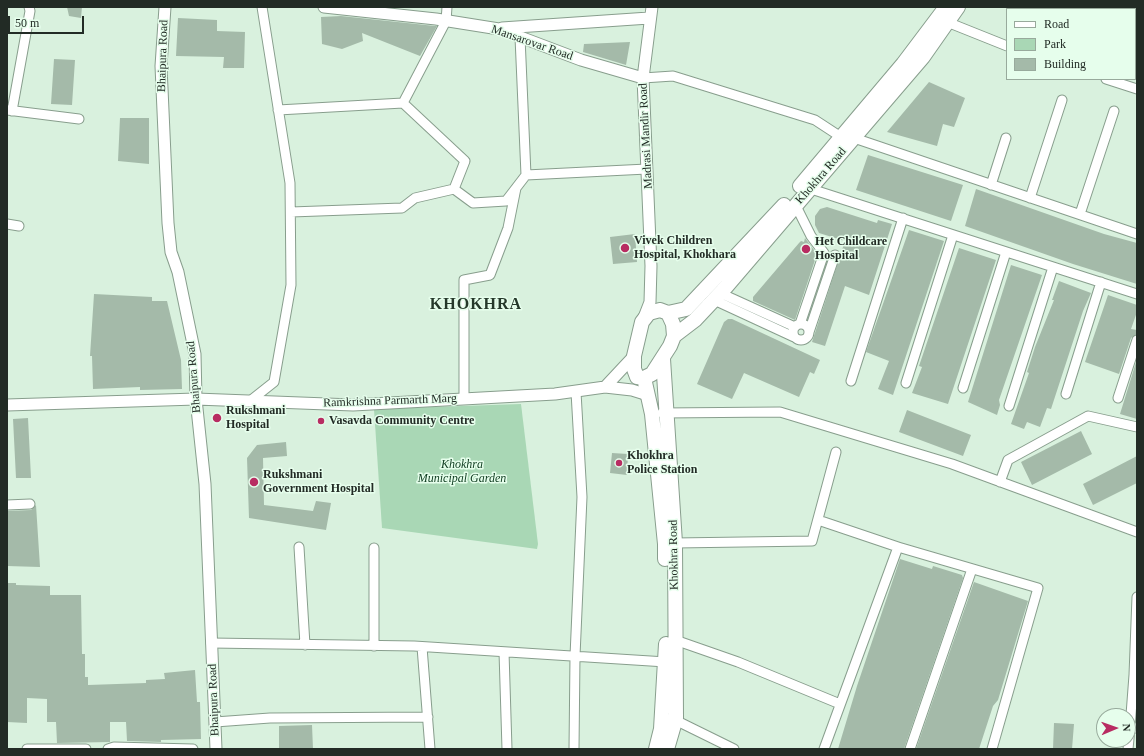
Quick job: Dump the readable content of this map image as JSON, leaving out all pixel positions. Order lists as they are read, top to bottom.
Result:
{
  "streets": {
    "main road": ["Khokhra Road"],
    "street": [
      "Mansarovar Road",
      "Bhaipura Road",
      "Madrasi Mandir Road",
      "Ramkrishna Parmarth Marg"
    ]
  },
  "crossings": [
    ["Mansarovar Road", "Madrasi Mandir Road"],
    ["Bhaipura Road", "Ramkrishna Parmarth Marg"],
    ["Khokhra Road", "Ramkrishna Parmarth Marg"]
  ],
  "districts": ["KHOKHRA"],
  "parks": ["Khokhra Municipal Garden"],
  "places": [
    "Vivek Children Hospital, Khokhara",
    "Het Childcare Hospital",
    "Rukshmani Hospital",
    "Vasavda Community Centre",
    "Khokhra Police Station",
    "Rukshmani Government Hospital"
  ],
  "legend": ["Road", "Park", "Building"],
  "scale_bar": "50 m",
  "north": "right"
}
